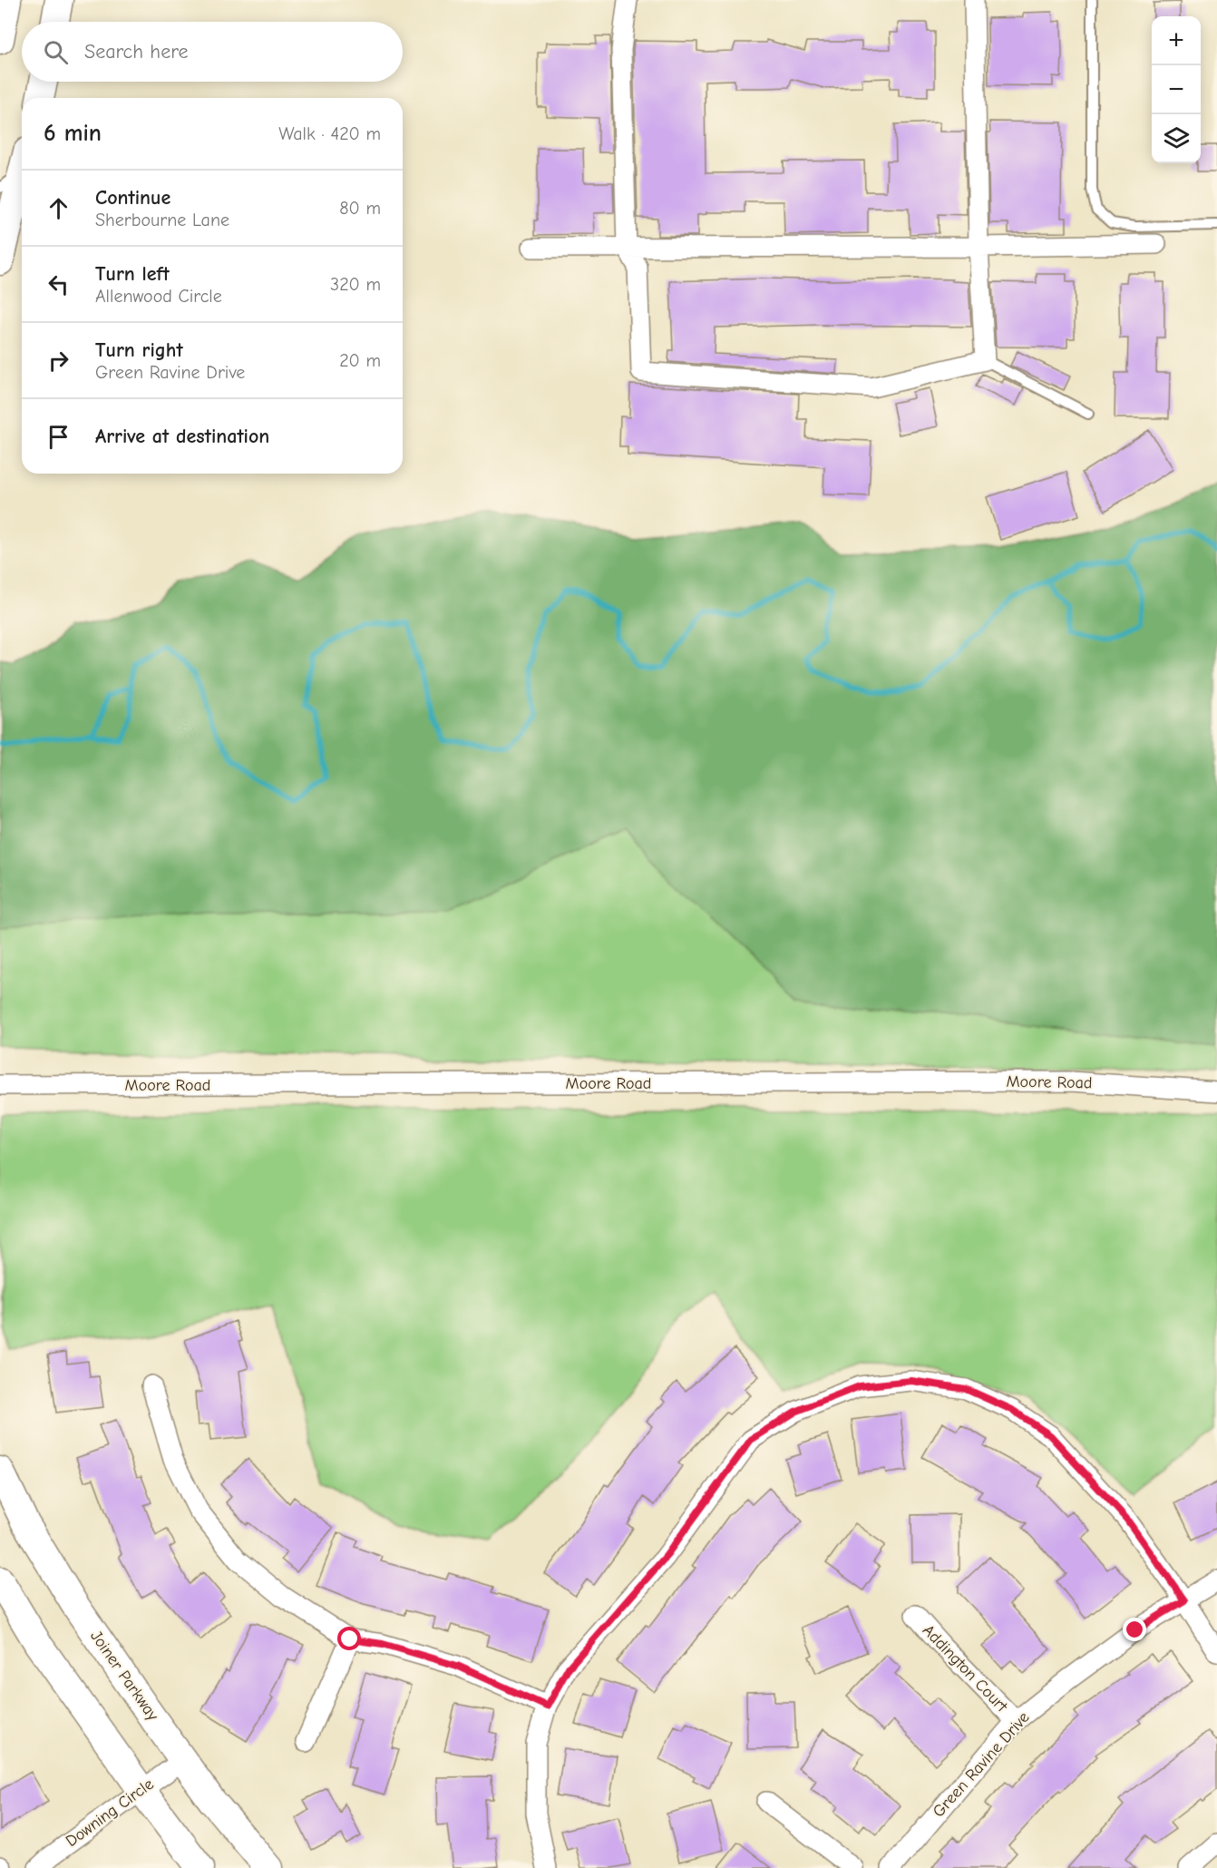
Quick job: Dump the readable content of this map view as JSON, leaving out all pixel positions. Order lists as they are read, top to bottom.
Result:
{
  "streets": {
    "main road": ["Joiner Parkway"],
    "street": [
      "Moore Road",
      "Addington Court",
      "Green Ravine Drive",
      "Downing Circle"
    ]
  },
  "crossings": [
    ["Addington Court", "Green Ravine Drive"],
    ["Joiner Parkway", "Downing Circle"]
  ],
  "page": {
    "map_buttons": ["+", "−"],
    "search": "Search here",
    "heading": ["6 min", "Walk · 420 m"],
    "list": [
      ["Continue", "Sherbourne Lane", "80 m"],
      ["Turn left", "Allenwood Circle", "320 m"],
      ["Turn right", "Green Ravine Drive", "20 m"],
      "Arrive at destination"
    ]
  }
}
